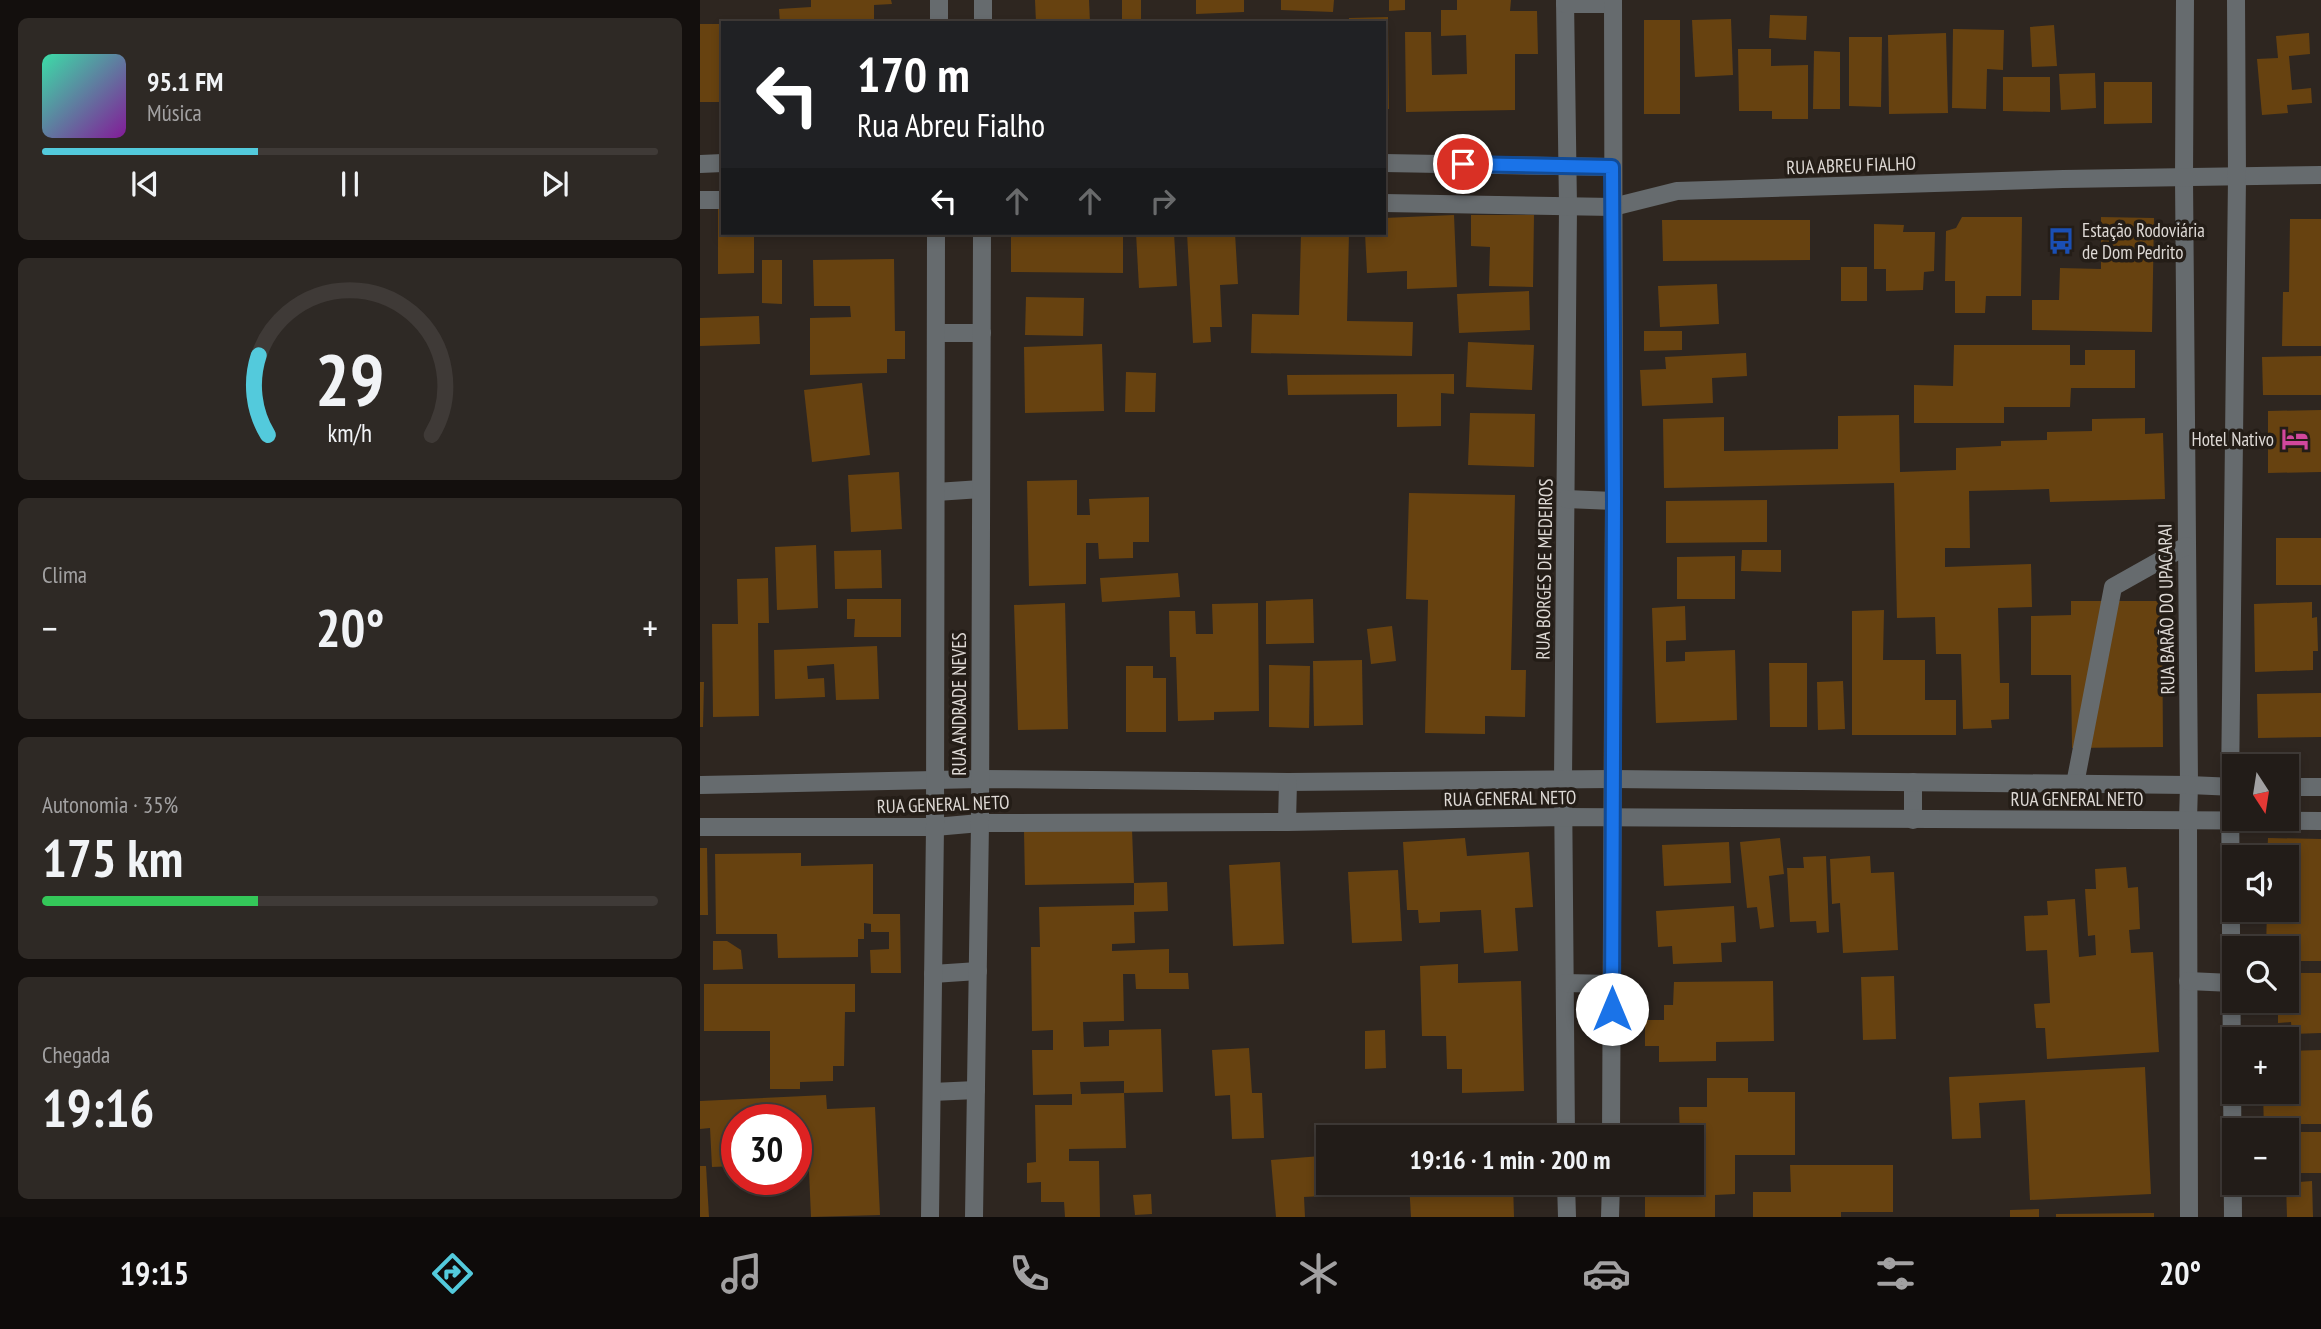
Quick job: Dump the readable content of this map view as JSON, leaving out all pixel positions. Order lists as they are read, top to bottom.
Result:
{
  "streets": {
    "street": [
      "RUA ABREU FIALHO",
      "RUA BORGES DE MEDEIROS",
      "RUA BARÃO DO UPACARAI",
      "RUA ANDRADE NEVES",
      "RUA GENERAL NETO"
    ]
  },
  "crossings": [
    ["RUA ABREU FIALHO", "RUA BORGES DE MEDEIROS"],
    ["RUA ABREU FIALHO", "RUA BARÃO DO UPACARAI"],
    ["RUA BORGES DE MEDEIROS", "RUA GENERAL NETO"],
    ["RUA BARÃO DO UPACARAI", "RUA GENERAL NETO"],
    ["RUA ANDRADE NEVES", "RUA GENERAL NETO"]
  ],
  "places": {
    "bus stop": ["Estação Rodoviária de Dom Pedrito"],
    "hotel": ["Hotel Nativo"]
  },
  "north": "bottom",
  "page": {
    "turn": ["170 m", "Rua Abreu Fialho"],
    "song": ["95.1 FM", "Música"],
    "tile": [
      "Clima",
      ["Autonomia · 35%", "175 km"],
      ["Chegada", "19:16"]
    ],
    "heat": ["−", "20°", "+"],
    "map_buttons": ["+", "−"],
    "limit": "30",
    "trip": "19:16 · 1 min · 200 m",
    "tabs": ["19:15", "20°"],
    "gauge": ["29", "km/h"]
  }
}
